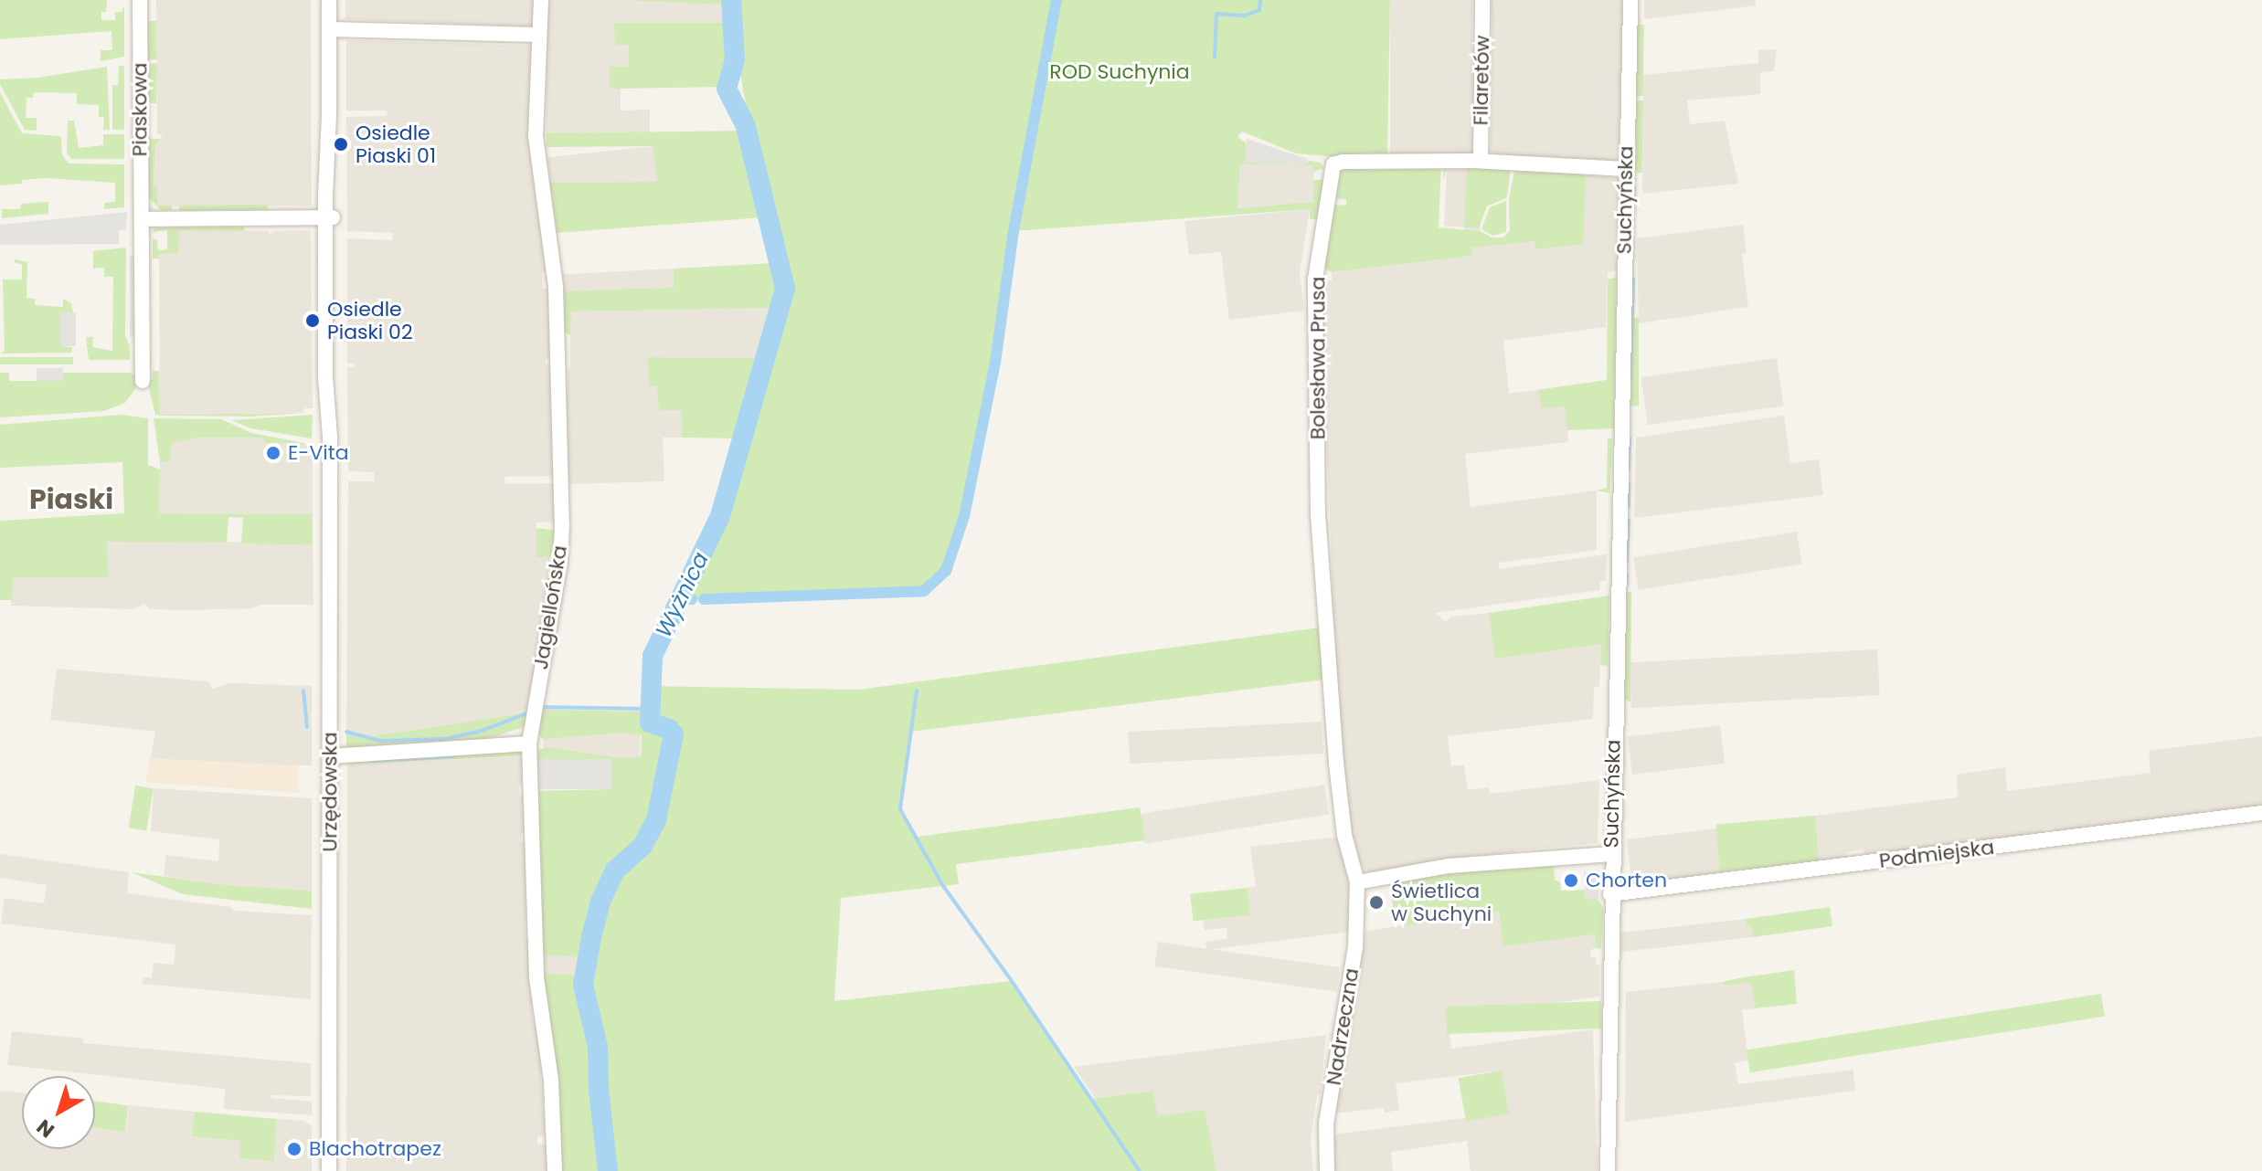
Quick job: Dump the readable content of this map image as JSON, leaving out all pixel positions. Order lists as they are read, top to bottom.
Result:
{
  "streets": {
    "street": [
      "Filaretów",
      "Piaskowa",
      "Suchyńska",
      "Bolesława Prusa",
      "Jagiellońska",
      "Urzędowska",
      "Podmiejska",
      "Nadrzeczna"
    ]
  },
  "crossings": [
    ["Filaretów", "Bolesława Prusa"],
    ["Suchyńska", "Bolesława Prusa"],
    ["Suchyńska", "Podmiejska"],
    ["Bolesława Prusa", "Nadrzeczna"]
  ],
  "districts": ["Piaski"],
  "water": ["Wyżnica"],
  "parks": ["ROD Suchynia"],
  "places": [
    "Osiedle Piaski 01",
    "Osiedle Piaski 02",
    "E-Vita",
    "Chorten",
    "Świetlica w Suchyni",
    "Blachotrapez"
  ],
  "north": "bottom left"
}
